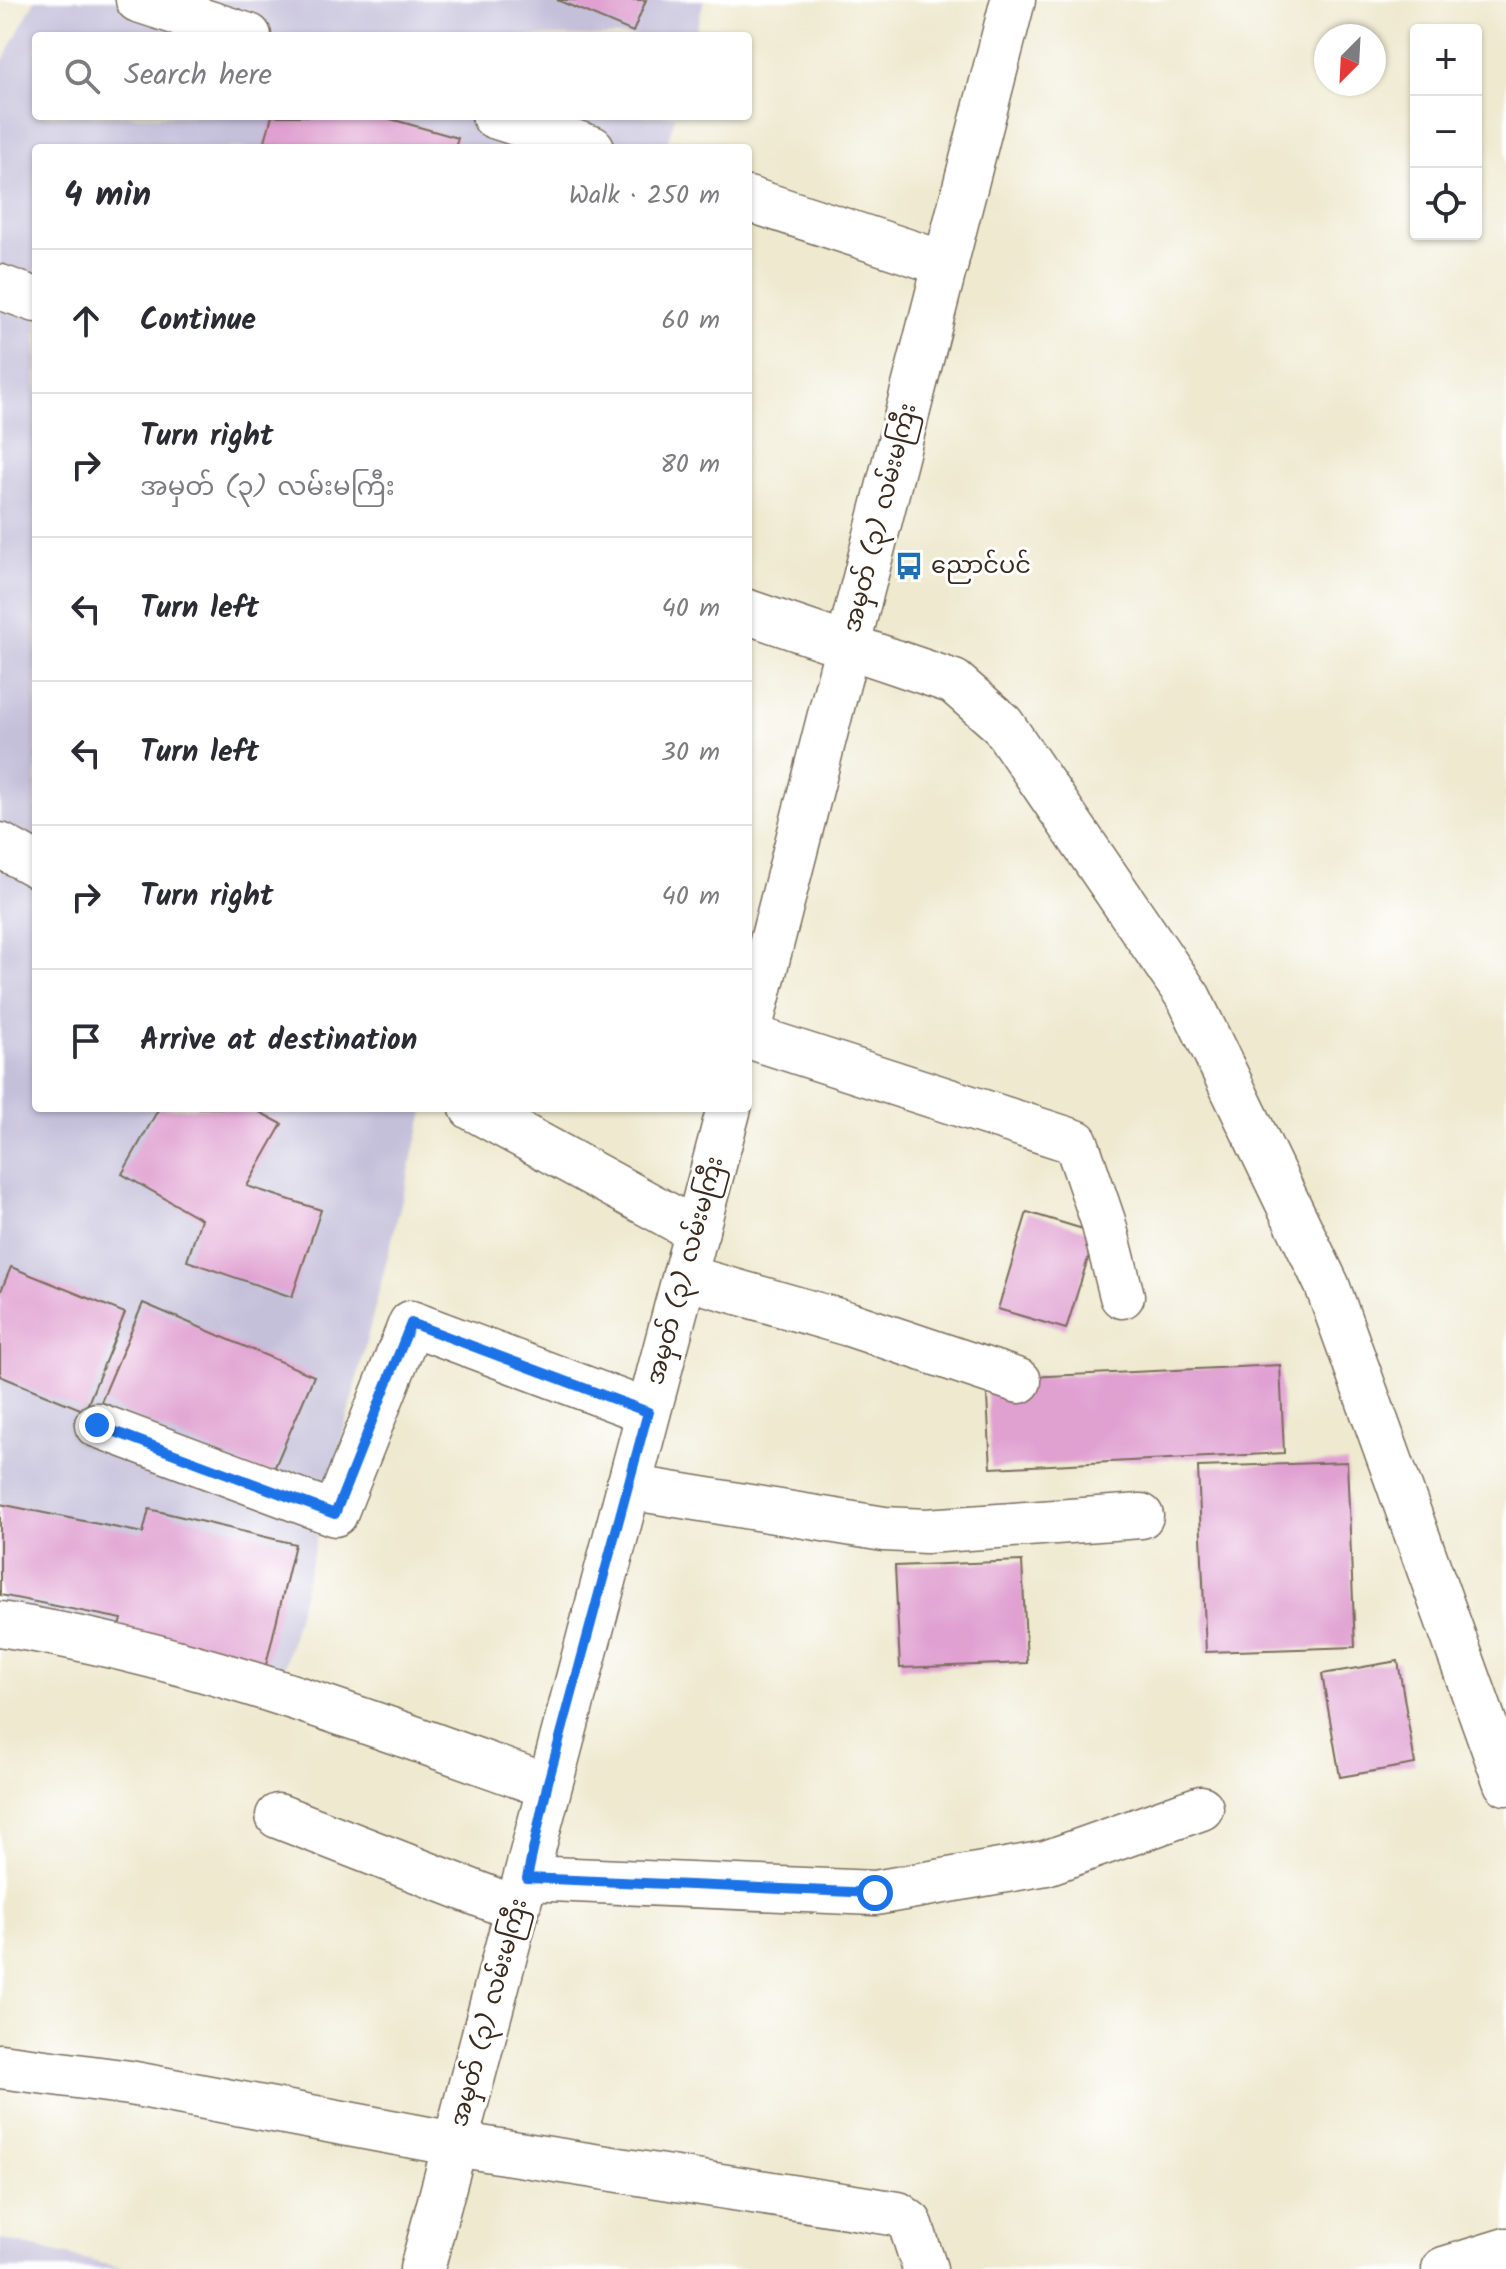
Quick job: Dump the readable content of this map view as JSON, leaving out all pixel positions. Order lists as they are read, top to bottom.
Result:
{
  "streets": {
    "street": ["အမှတ် (၃) လမ်းမကြီး"]
  },
  "places": {
    "bus stop": ["ညောင်ပင်"]
  },
  "north": "bottom left",
  "page": {
    "map_buttons": ["+", "−"],
    "search": "Search here",
    "heading": ["4 min", "Walk · 250 m"],
    "list": [
      ["Continue", "60 m"],
      ["Turn right", "အမှတ် (၃) လမ်းမကြီး", "80 m"],
      ["Turn left", "40 m"],
      ["Turn left", "30 m"],
      ["Turn right", "40 m"],
      "Arrive at destination"
    ]
  }
}
